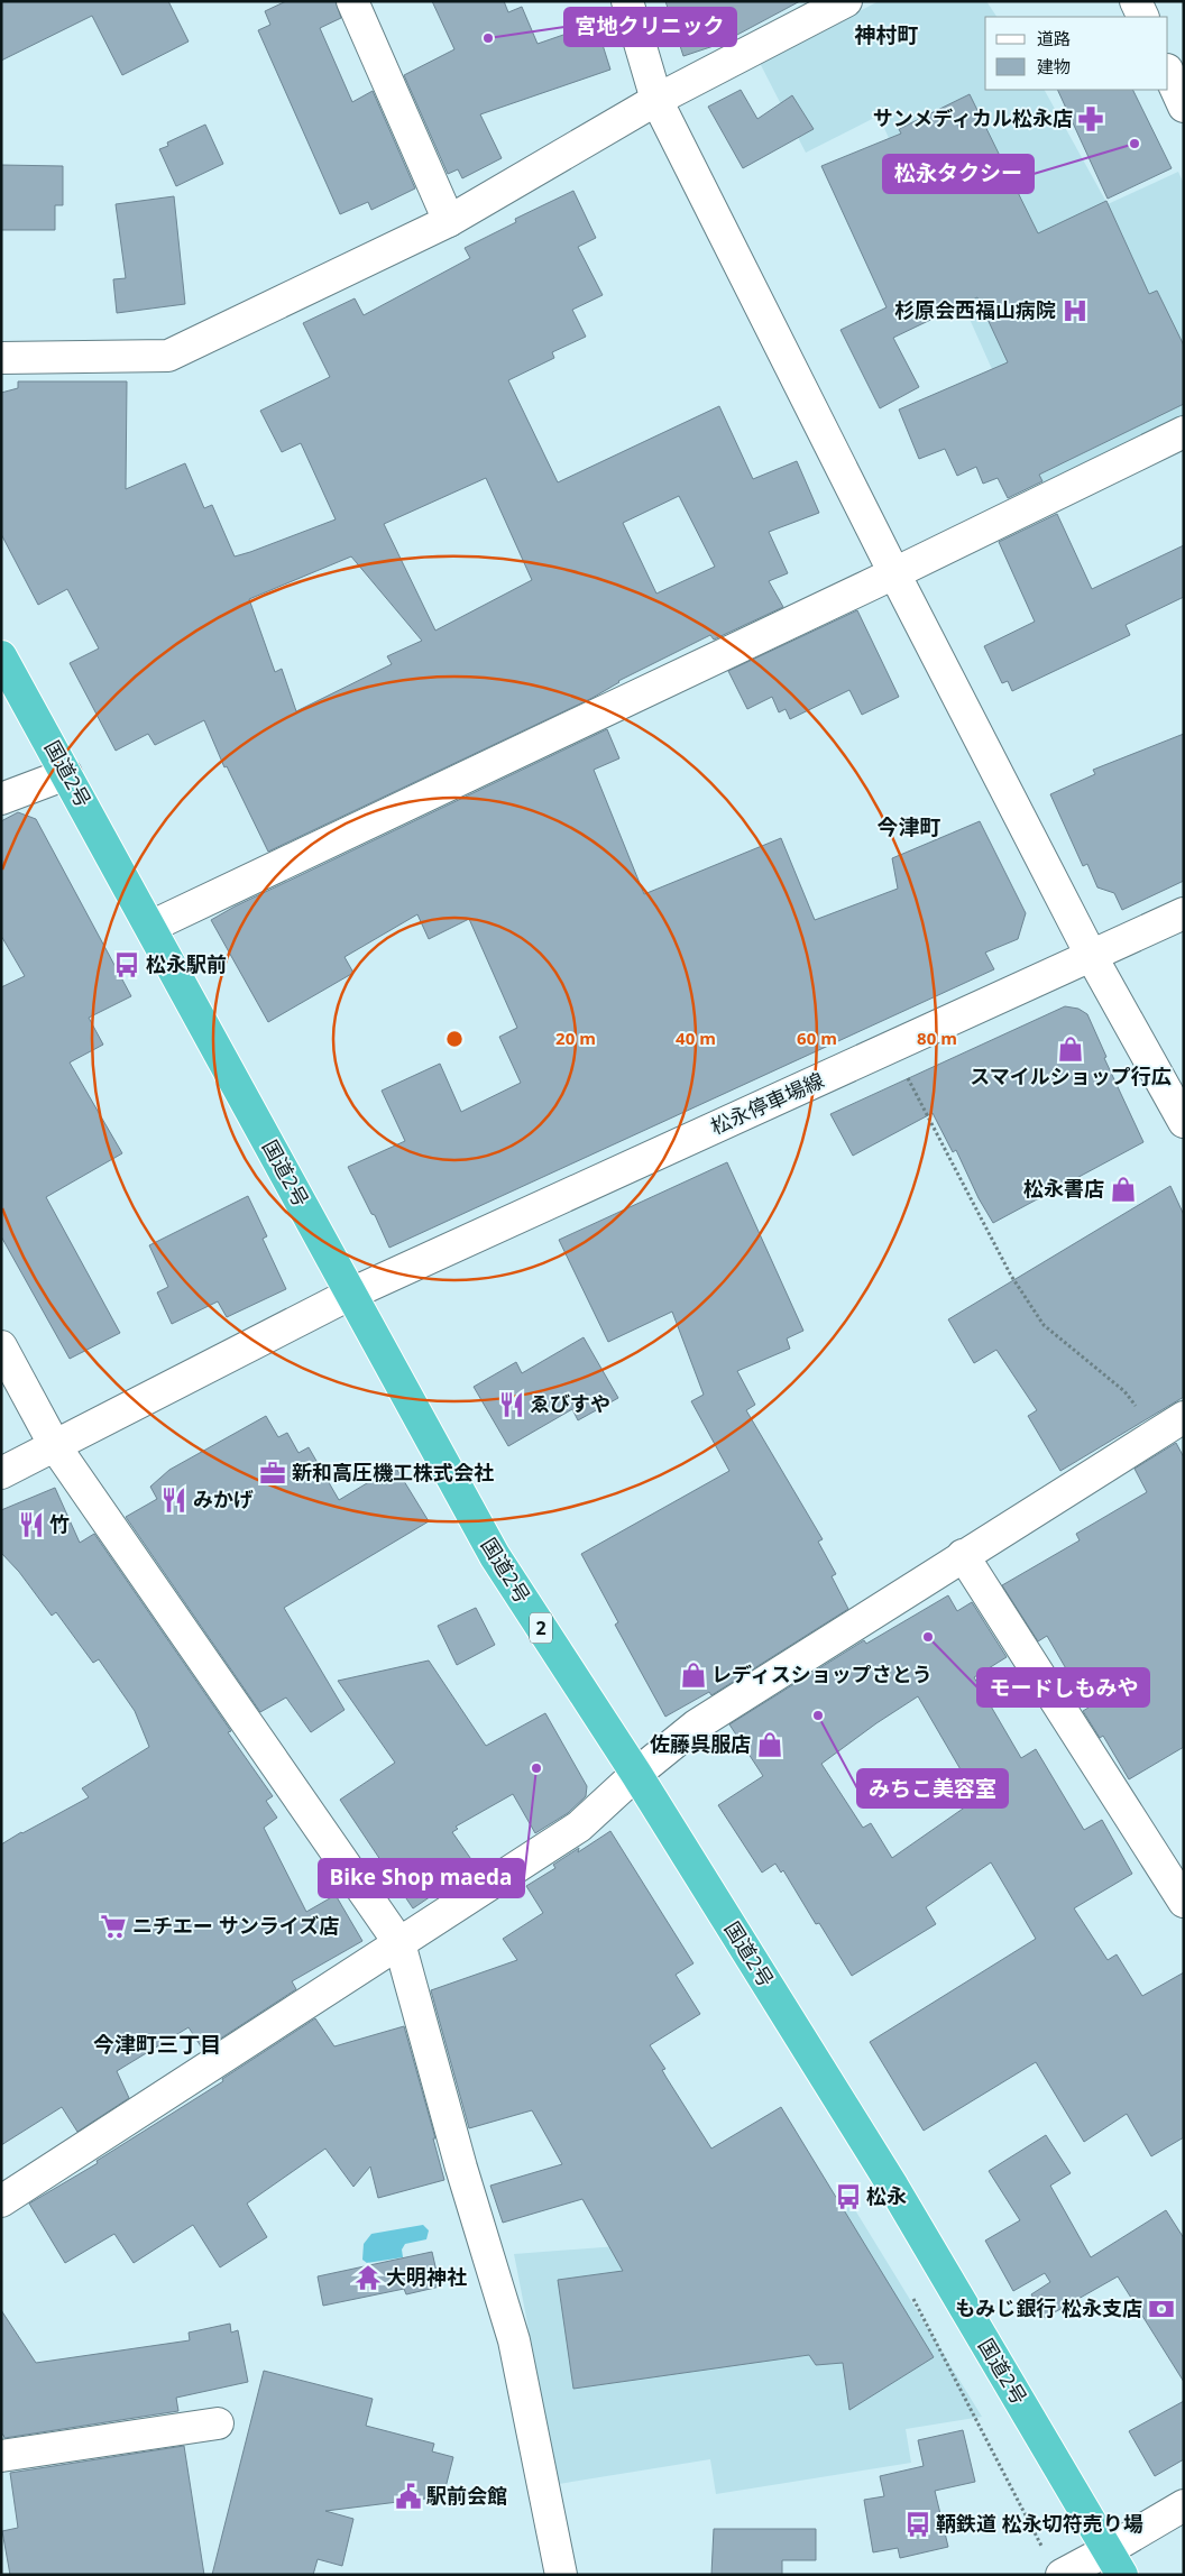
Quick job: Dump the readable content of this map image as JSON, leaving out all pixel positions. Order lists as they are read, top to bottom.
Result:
{
  "streets": {
    "highway": ["国道2号", "2"],
    "street": ["松永停車場線"]
  },
  "crossings": [
    ["国道2号", "松永停車場線"]
  ],
  "districts": ["神村町", "今津町", "今津町三丁目"],
  "places": {
    "other": [
      "宮地クリニック",
      "松永タクシー",
      "モードしもみや",
      "みちこ美容室",
      "Bike Shop maeda"
    ],
    "pharmacy": ["サンメディカル松永店"],
    "hospital": ["杉原会西福山病院"],
    "bus stop": ["松永駅前", "松永", "鞆鉄道 松永切符売り場"],
    "shop": [
      "スマイルショップ行広",
      "松永書店",
      "レディスショップさとう",
      "佐藤呉服店"
    ],
    "restaurant": ["ゑびすや", "みかげ", "竹"],
    "office": ["新和高圧機工株式会社"],
    "supermarket": ["ニチエー サンライズ店"],
    "temple": ["大明神社"],
    "bank": ["もみじ銀行 松永支店"],
    "public building": ["駅前会館"]
  },
  "legend": ["道路", "建物"],
  "rings": [
    "20 m",
    "40 m",
    "60 m",
    "80 m"
  ]
}
